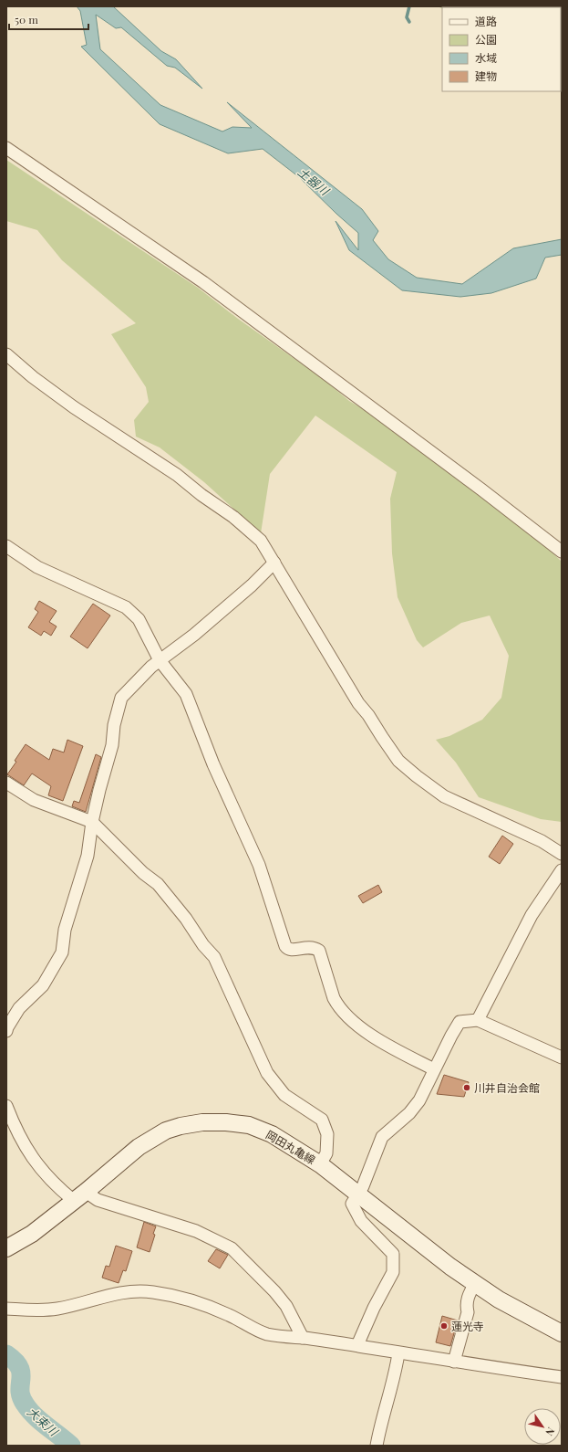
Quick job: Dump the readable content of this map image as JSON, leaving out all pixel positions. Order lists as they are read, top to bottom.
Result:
{
  "streets": {
    "main road": ["岡田丸亀線"]
  },
  "water": ["土器川", "大束川"],
  "places": ["川井自治会館", "蓮光寺"],
  "legend": [
    "道路",
    "公園",
    "水域",
    "建物"
  ],
  "scale_bar": "50 m",
  "north": "bottom right"
}
